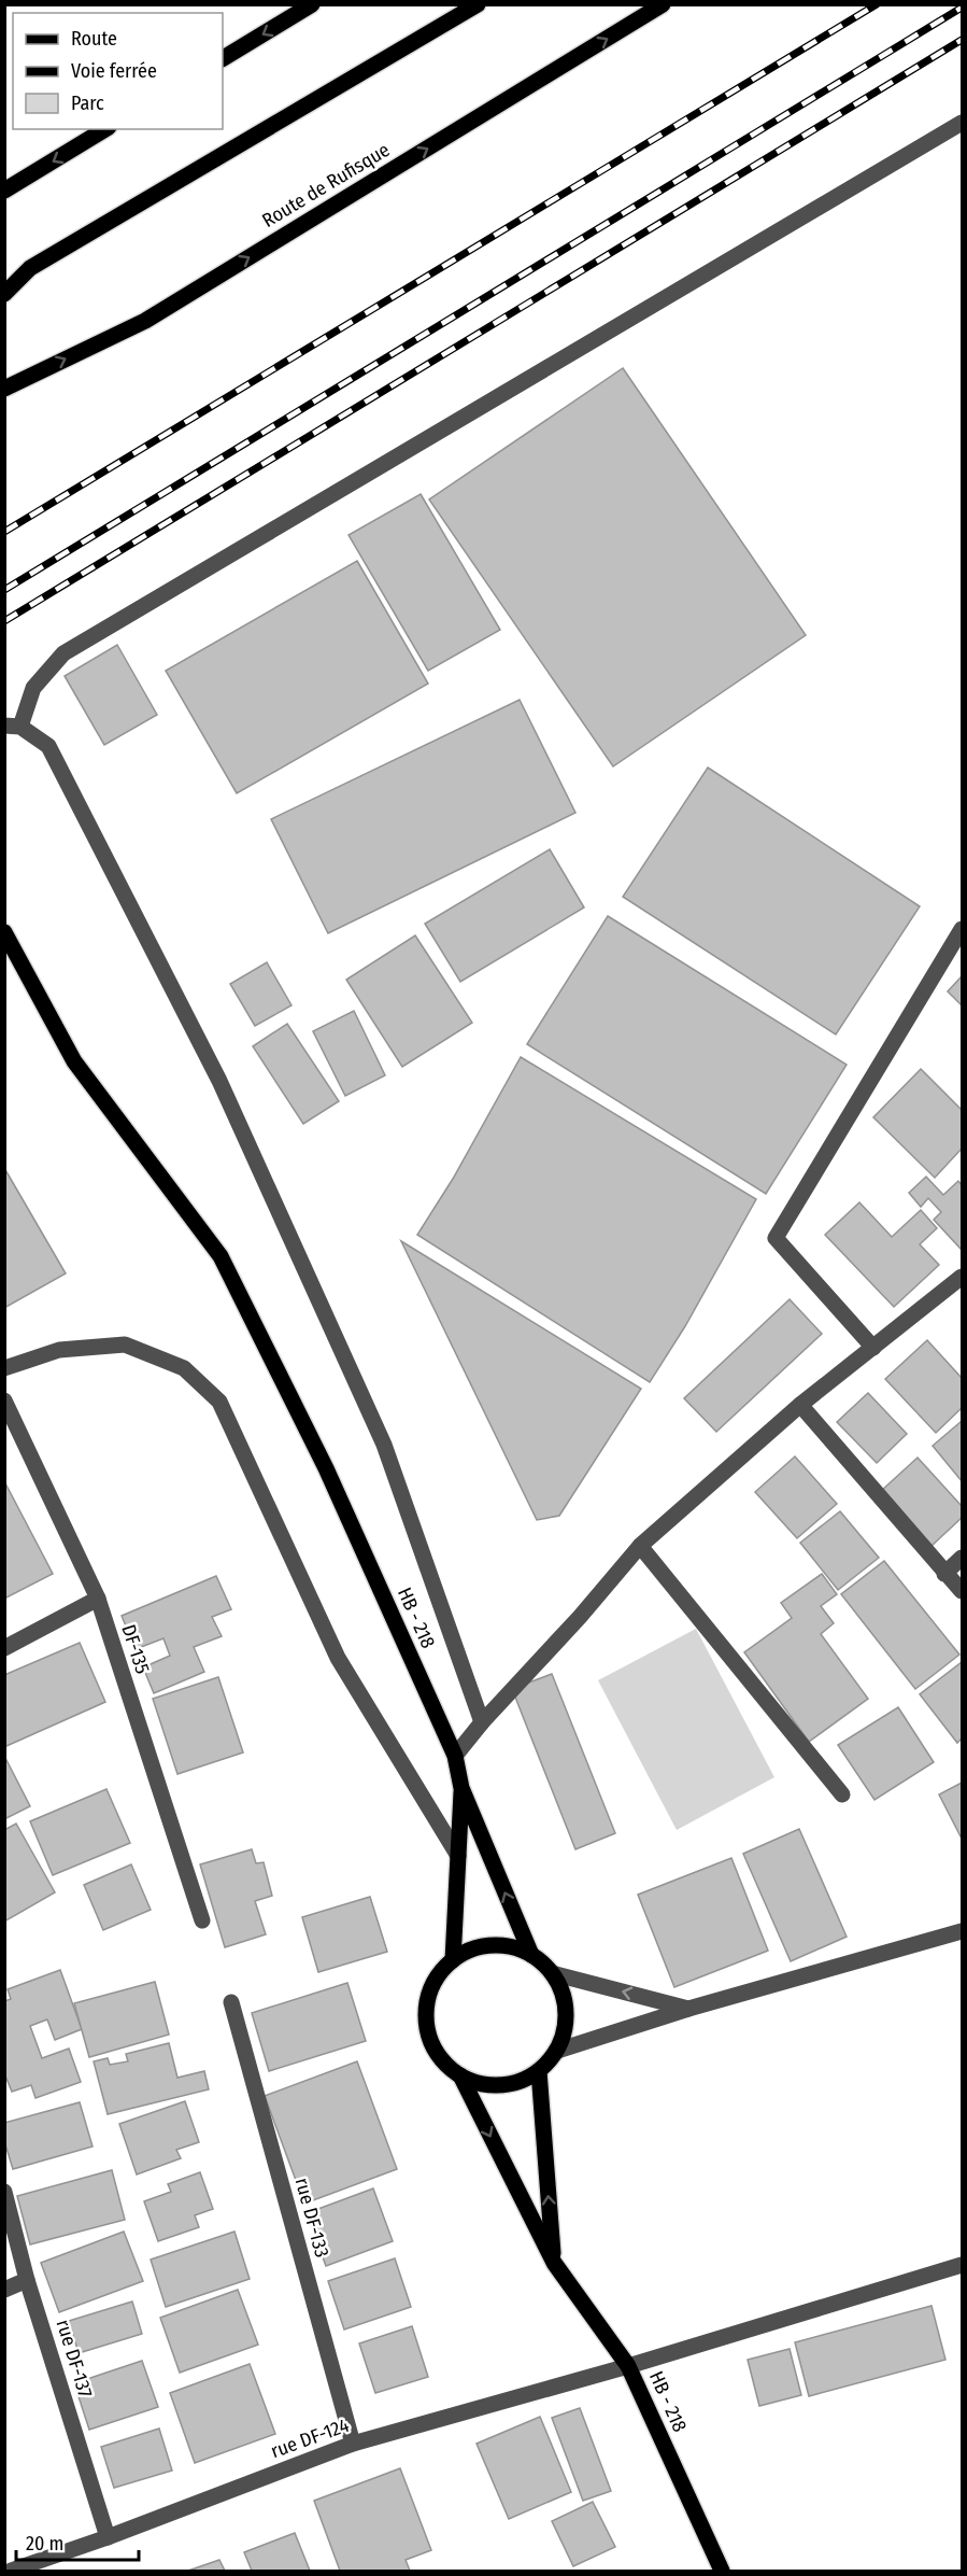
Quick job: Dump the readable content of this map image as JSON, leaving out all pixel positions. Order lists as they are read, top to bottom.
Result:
{
  "streets": {
    "main road": ["Route de Rufisque", "HB - 218"],
    "street": [
      "DF-135",
      "rue DF-133",
      "rue DF-137",
      "rue DF-124"
    ]
  },
  "crossings": [
    ["HB - 218", "rue DF-124"],
    ["rue DF-133", "rue DF-124"],
    ["rue DF-137", "rue DF-124"]
  ],
  "legend": ["Route", "Voie ferrée", "Parc"],
  "scale_bar": "20 m"
}
